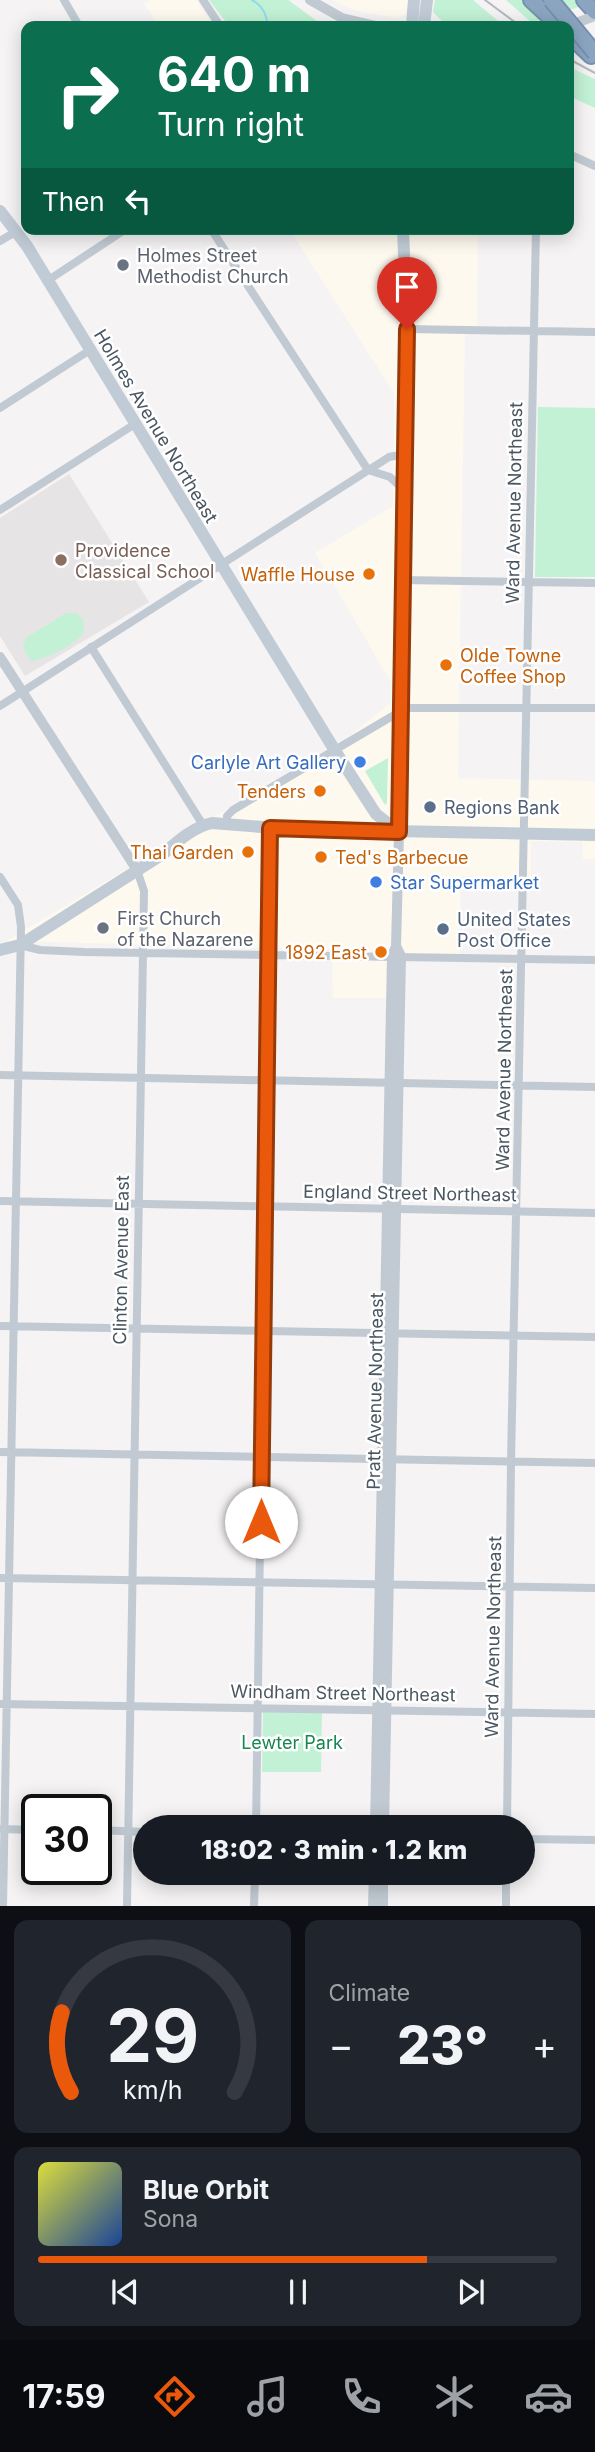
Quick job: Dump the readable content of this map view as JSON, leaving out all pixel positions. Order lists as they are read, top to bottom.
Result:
{
  "streets": {
    "main road": ["Holmes Avenue Northeast", "Pratt Avenue Northeast"],
    "street": [
      "Ward Avenue Northeast",
      "England Street Northeast",
      "Clinton Avenue East",
      "Windham Street Northeast"
    ]
  },
  "crossings": [
    ["Holmes Avenue Northeast", "Pratt Avenue Northeast"],
    ["Ward Avenue Northeast", "England Street Northeast"],
    ["Ward Avenue Northeast", "Windham Street Northeast"],
    ["England Street Northeast", "Clinton Avenue East"],
    ["England Street Northeast", "Pratt Avenue Northeast"],
    ["Clinton Avenue East", "Windham Street Northeast"],
    ["Pratt Avenue Northeast", "Windham Street Northeast"]
  ],
  "parks": ["Lewter Park"],
  "places": [
    "Holmes Street Methodist Church",
    "Providence Classical School",
    "Waffle House",
    "Olde Towne Coffee Shop",
    "Carlyle Art Gallery",
    "Tenders",
    "Regions Bank",
    "Thai Garden",
    "Ted's Barbecue",
    "Star Supermarket",
    "First Church of the Nazarene",
    "United States Post Office",
    "1892 East"
  ],
  "page": {
    "turn": ["640 m", "Turn right"],
    "then": "Then",
    "limit": "30",
    "trip": "18:02 · 3 min · 1.2 km",
    "tile": "Climate",
    "heat": ["−", "23°", "+"],
    "song": ["Blue Orbit", "Sona"],
    "tabs": "17:59",
    "gauge": ["29", "km/h"]
  }
}
